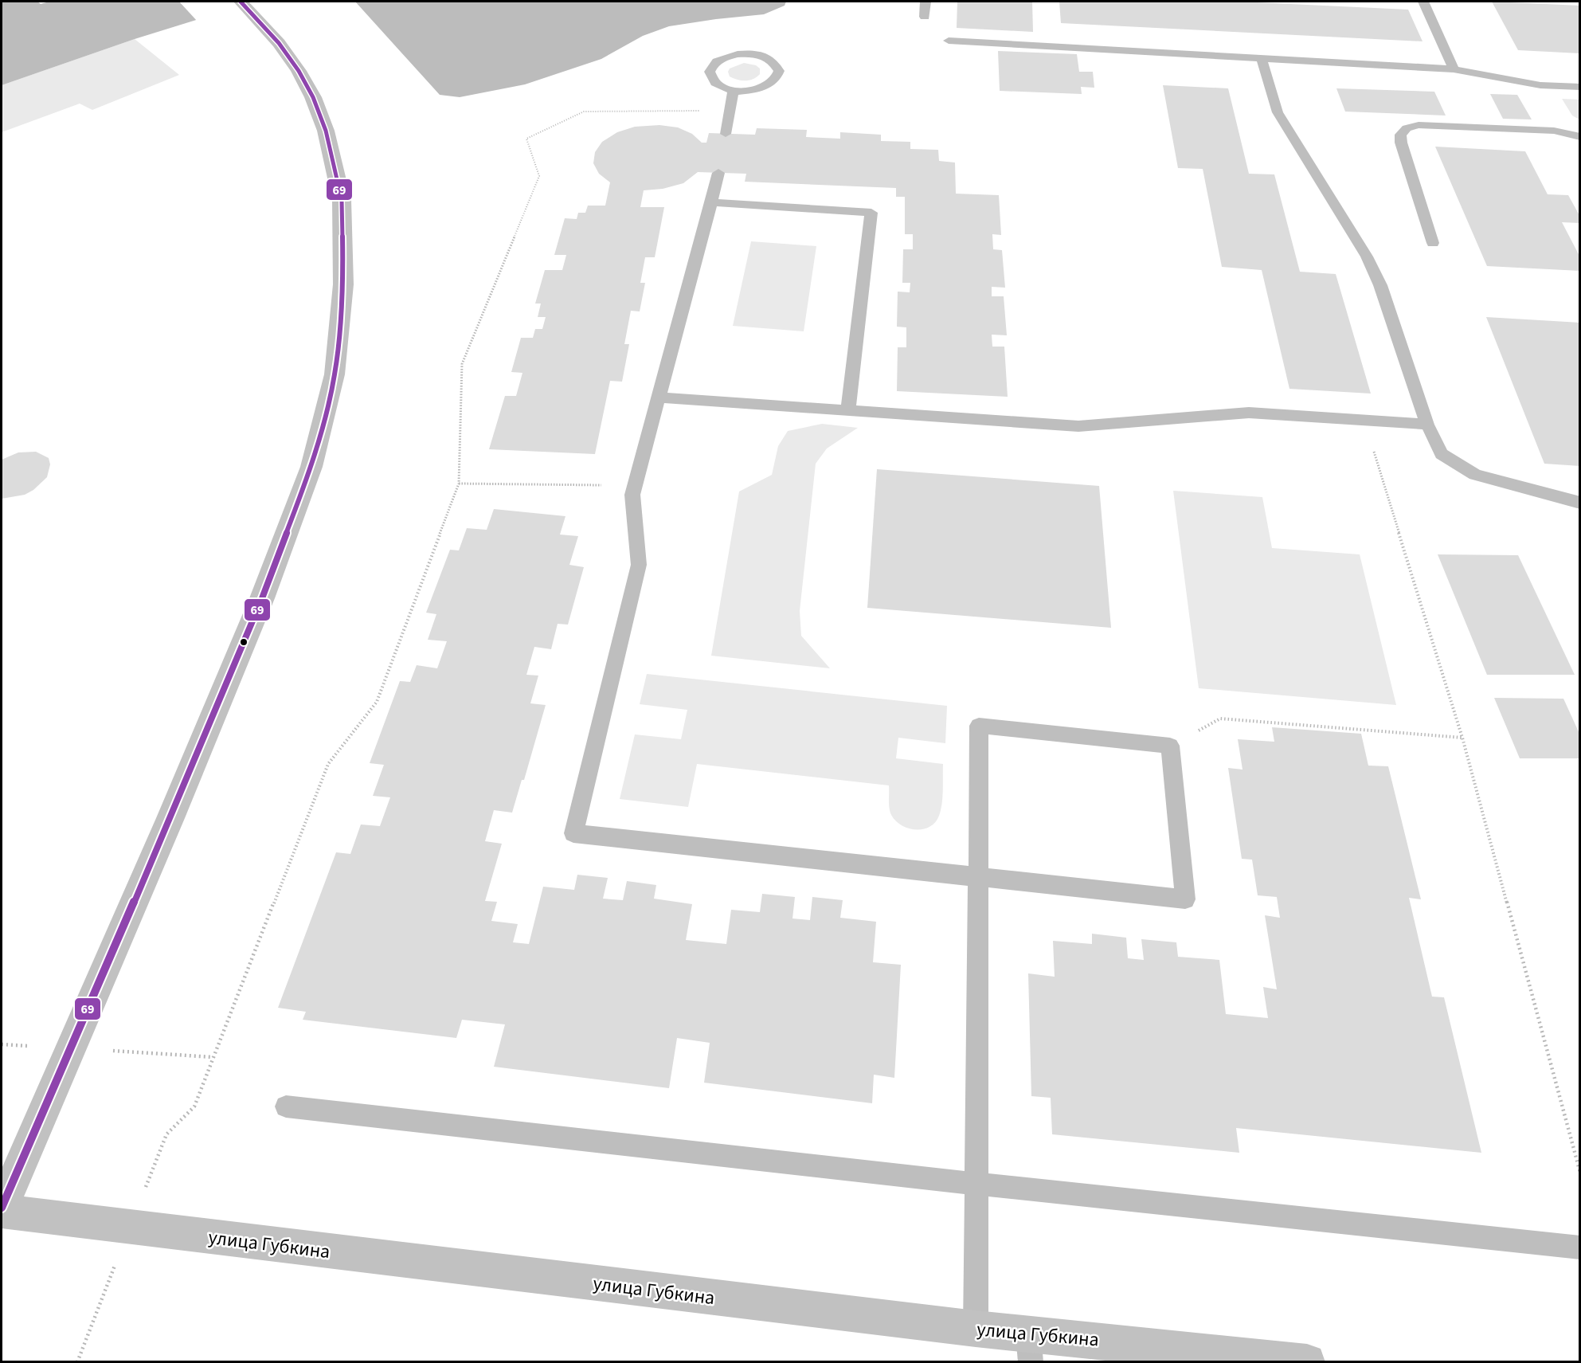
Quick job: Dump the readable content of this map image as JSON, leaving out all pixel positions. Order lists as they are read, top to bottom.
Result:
{
  "streets": {
    "main road": ["улица Губкина"]
  },
  "lines": ["transit line 69"]
}
